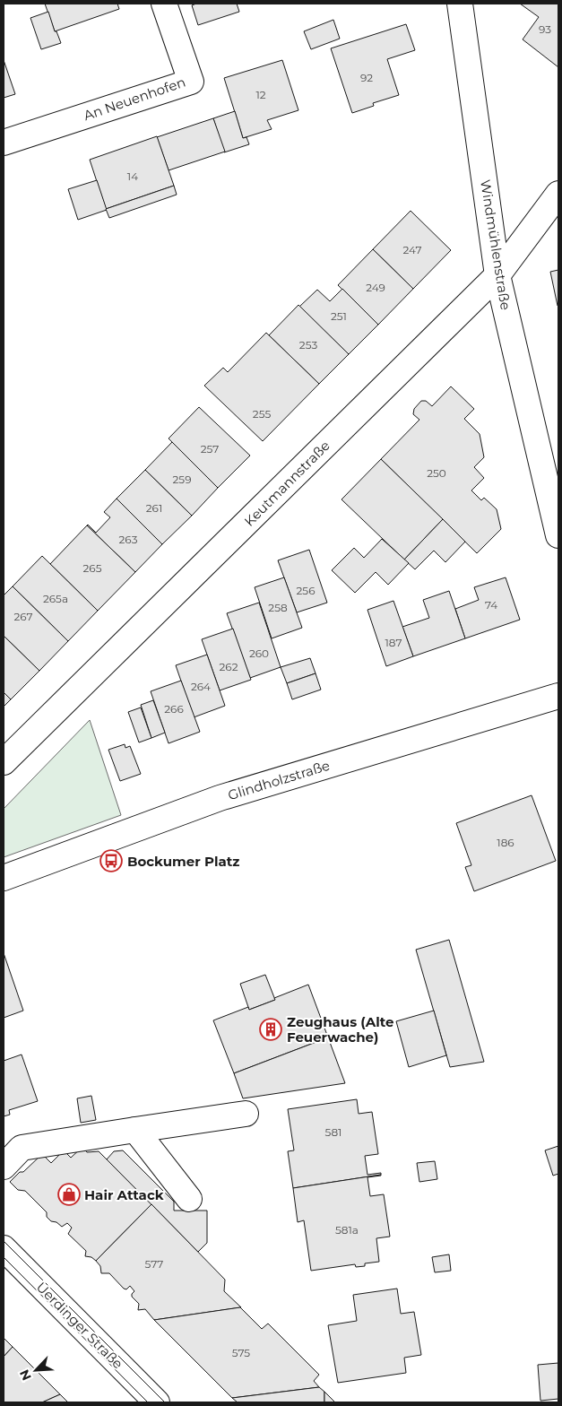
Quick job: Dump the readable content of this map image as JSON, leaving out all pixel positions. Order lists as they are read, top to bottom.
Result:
{
  "streets": {
    "street": [
      "An Neuenhofen",
      "Windmühlenstraße",
      "Keutmannstraße",
      "Glindholzstraße",
      "Uerdinger Straße"
    ]
  },
  "crossings": [
    ["Windmühlenstraße", "Keutmannstraße"]
  ],
  "places": {
    "bus stop": ["Bockumer Platz"],
    "building": ["Zeughaus (Alte Feuerwache)"],
    "shop": ["Hair Attack"]
  },
  "house_numbers": [
    "93",
    "92",
    "12",
    "14",
    "247",
    "249",
    "251",
    "253",
    "255",
    "257",
    "250",
    "259",
    "261",
    "263",
    "265",
    "256",
    "265a",
    "74",
    "258",
    "267",
    "187",
    "260",
    "262",
    "264",
    "266",
    "186",
    "581",
    "581a",
    "577",
    "575"
  ],
  "north": "bottom left"
}
